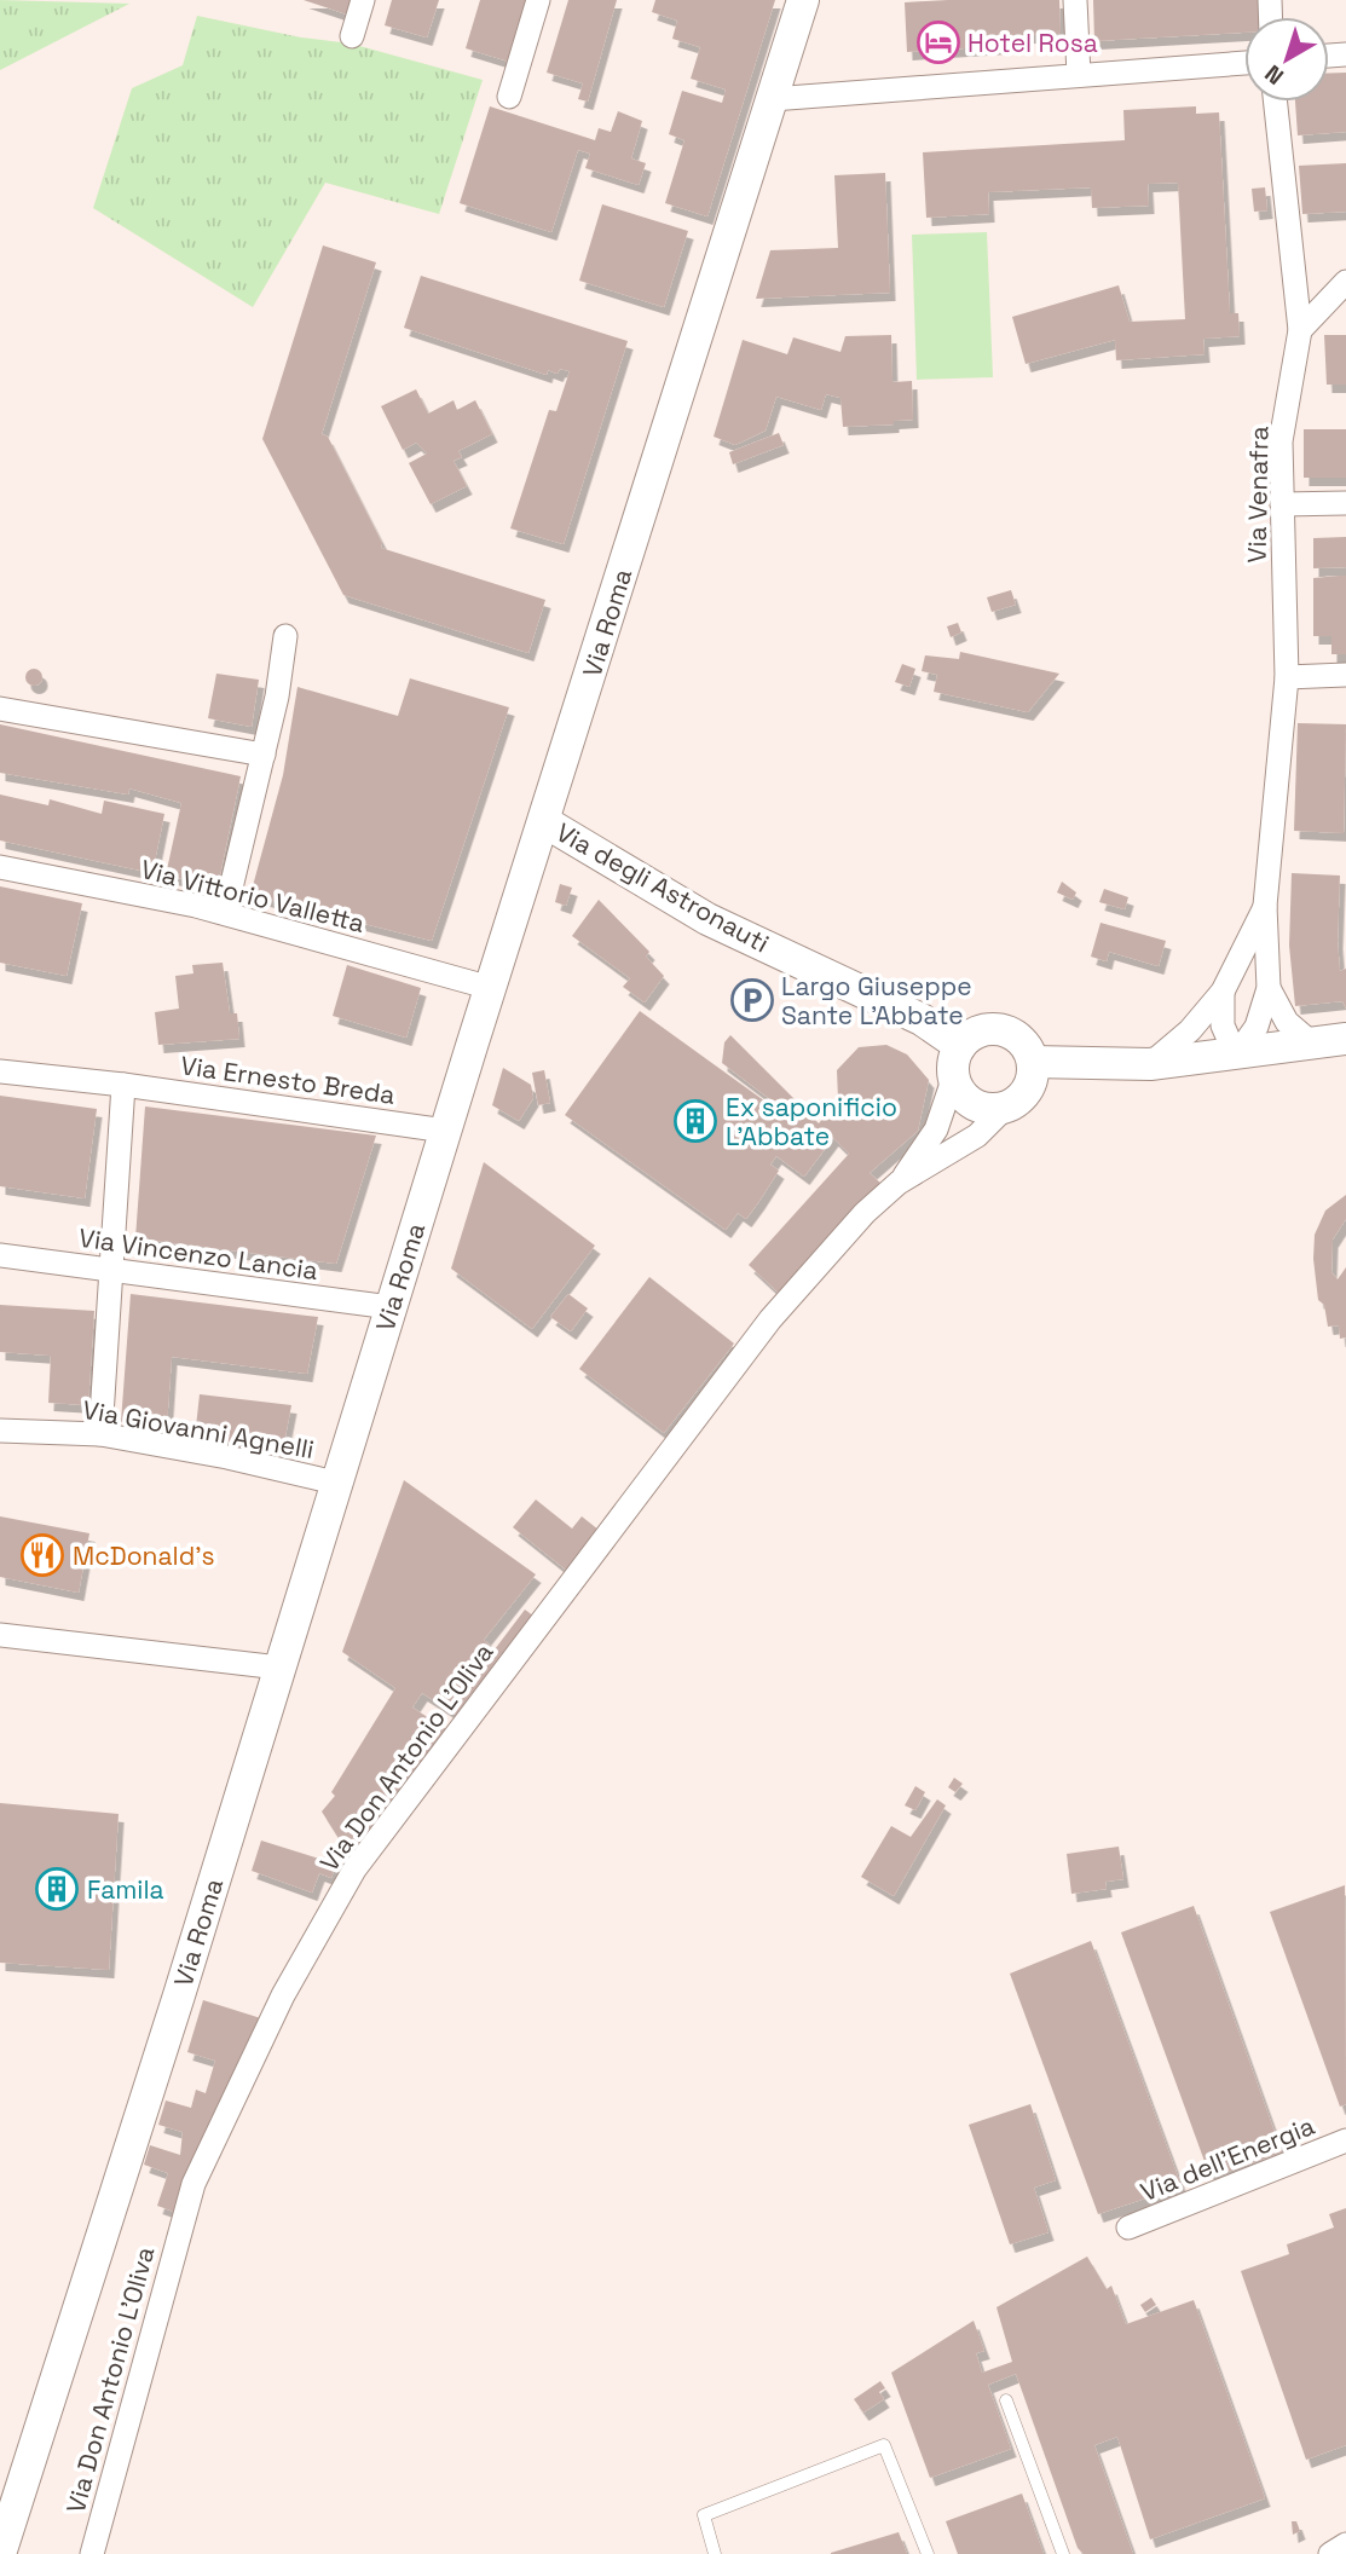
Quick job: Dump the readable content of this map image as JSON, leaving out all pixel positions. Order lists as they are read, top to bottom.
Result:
{
  "streets": {
    "street": [
      "Via Venafra",
      "Via Roma",
      "Via degli Astronauti",
      "Via Vittorio Valletta",
      "Via Ernesto Breda",
      "Via Vincenzo Lancia",
      "Via Giovanni Agnelli",
      "Via Don Antonio L'Oliva",
      "Via dell'Energia"
    ]
  },
  "crossings": [
    ["Via Roma", "Via degli Astronauti"],
    ["Via Roma", "Via Vittorio Valletta"],
    ["Via Roma", "Via Ernesto Breda"],
    ["Via Roma", "Via Vincenzo Lancia"],
    ["Via Roma", "Via Giovanni Agnelli"],
    ["Via degli Astronauti", "Via Don Antonio L'Oliva"]
  ],
  "places": {
    "hotel": ["Hotel Rosa"],
    "parking": ["Largo Giuseppe Sante L'Abbate"],
    "building": ["Ex saponificio L'Abbate", "Famila"],
    "restaurant": ["McDonald's"]
  },
  "north": "bottom left"
}
